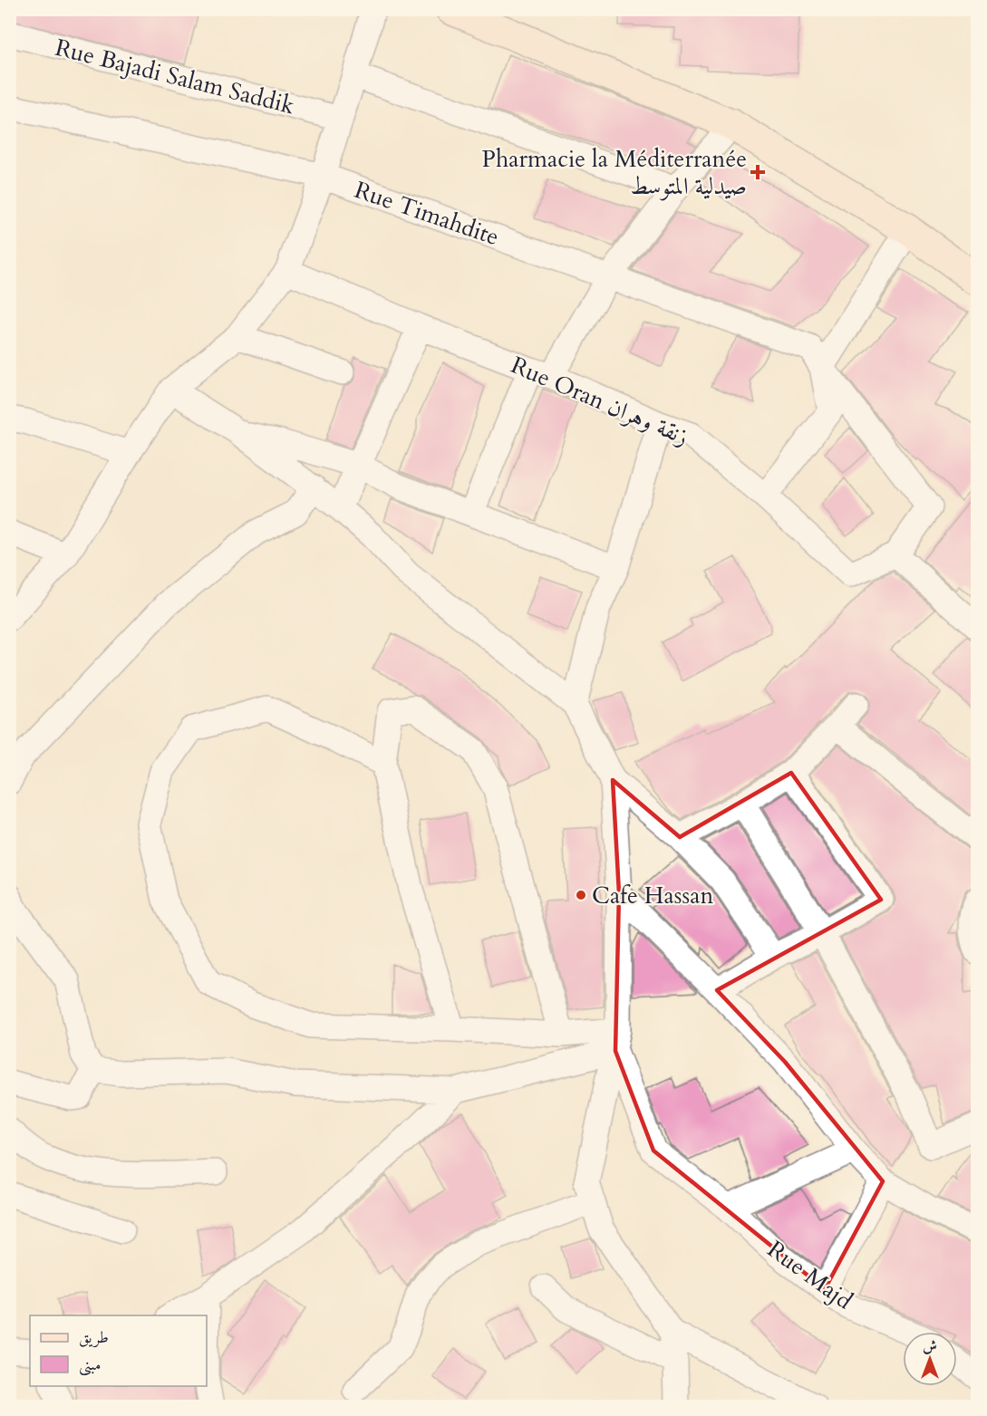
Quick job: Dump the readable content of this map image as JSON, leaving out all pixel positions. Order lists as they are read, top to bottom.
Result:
{
  "streets": {
    "street": [
      "Rue Bajadi Salam Saddik",
      "Rue Timahdite",
      "Rue Oran زنقة وهران",
      "Rue Majd"
    ]
  },
  "crossings": [
    ["Rue Timahdite", "Rue Oran زنقة وهران"]
  ],
  "places": {
    "health": ["Pharmacie la Méditerranée صيدلية المتوسط"],
    "other": ["Cafe Hassan"]
  },
  "legend": ["طريق", "مبنى"],
  "north": "top"
}
